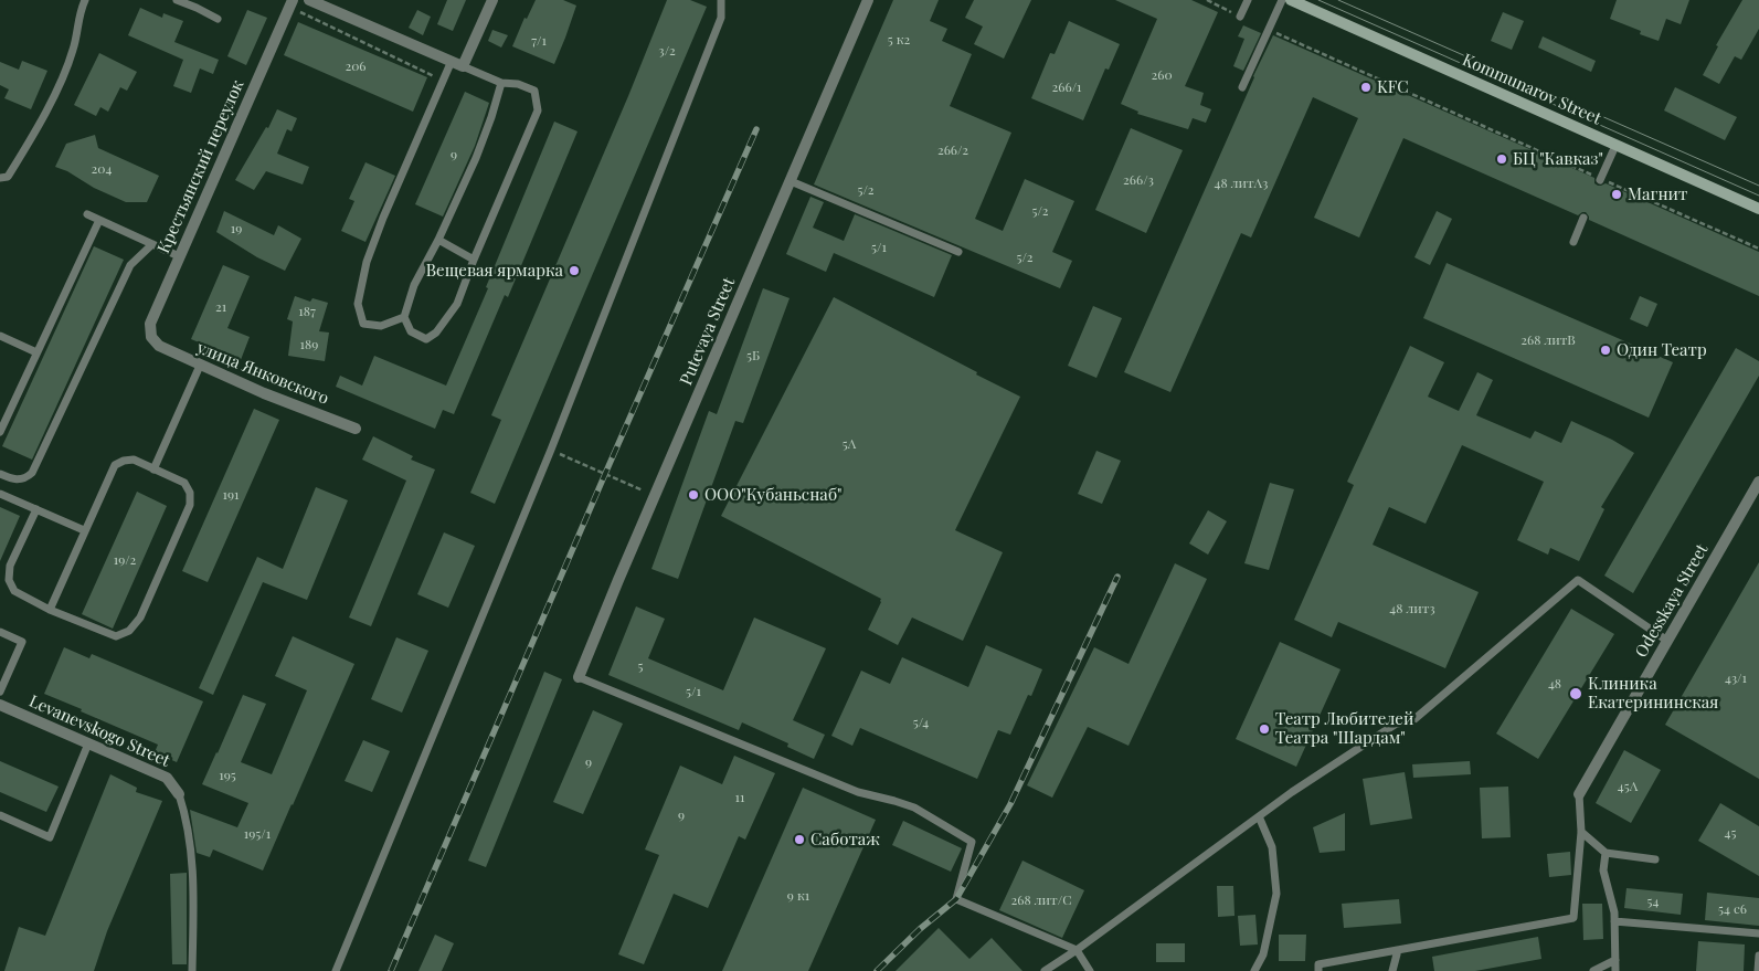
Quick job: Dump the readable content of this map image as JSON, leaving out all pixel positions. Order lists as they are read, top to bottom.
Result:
{
  "streets": {
    "main road": ["Kommunarov Street"],
    "street": [
      "Крестьянский переулок",
      "Putevaya Street",
      "улица Янковского",
      "Odesskaya Street",
      "Levanevskogo Street"
    ]
  },
  "crossings": [
    ["Крестьянский переулок", "улица Янковского"]
  ],
  "places": [
    "KFC",
    "БЦ \"Кавказ\"",
    "Магнит",
    "Вещевая ярмарка",
    "Один Театр",
    "ООО\"Кубаньснаб\"",
    "Клиника Екатерининская",
    "Театр Любителей Театра \"Шардам\"",
    "Саботаж"
  ],
  "house_numbers": [
    "5 к2",
    "7/1",
    "3/2",
    "206",
    "260",
    "266/1",
    "266/2",
    "9",
    "204",
    "266/3",
    "48 литА3",
    "5/2",
    "5/2",
    "19",
    "5/1",
    "5/2",
    "21",
    "187",
    "268 литВ",
    "189",
    "5Б",
    "5А",
    "191",
    "19/2",
    "48 лит3",
    "5",
    "43/1",
    "48",
    "5/1",
    "5/4",
    "9",
    "195",
    "45А",
    "11",
    "9",
    "45",
    "195/1",
    "9 к1",
    "268 лит/С",
    "54",
    "54 с6"
  ]
}
